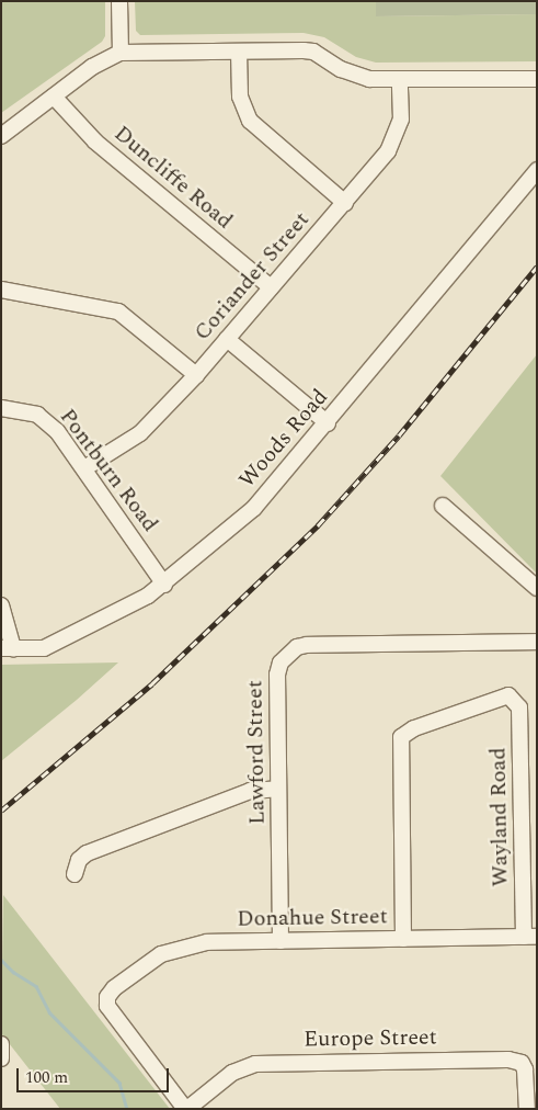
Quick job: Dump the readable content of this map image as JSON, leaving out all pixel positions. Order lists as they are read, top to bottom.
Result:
{
  "streets": {
    "street": [
      "Duncliffe Road",
      "Coriander Street",
      "Woods Road",
      "Pontburn Road",
      "Lawford Street",
      "Wayland Road",
      "Donahue Street",
      "Europe Street"
    ]
  },
  "crossings": [
    ["Duncliffe Road", "Coriander Street"],
    ["Coriander Street", "Pontburn Road"],
    ["Woods Road", "Pontburn Road"],
    ["Lawford Street", "Donahue Street"],
    ["Wayland Road", "Donahue Street"],
    ["Donahue Street", "Europe Street"]
  ],
  "scale_bar": "100 m"
}
